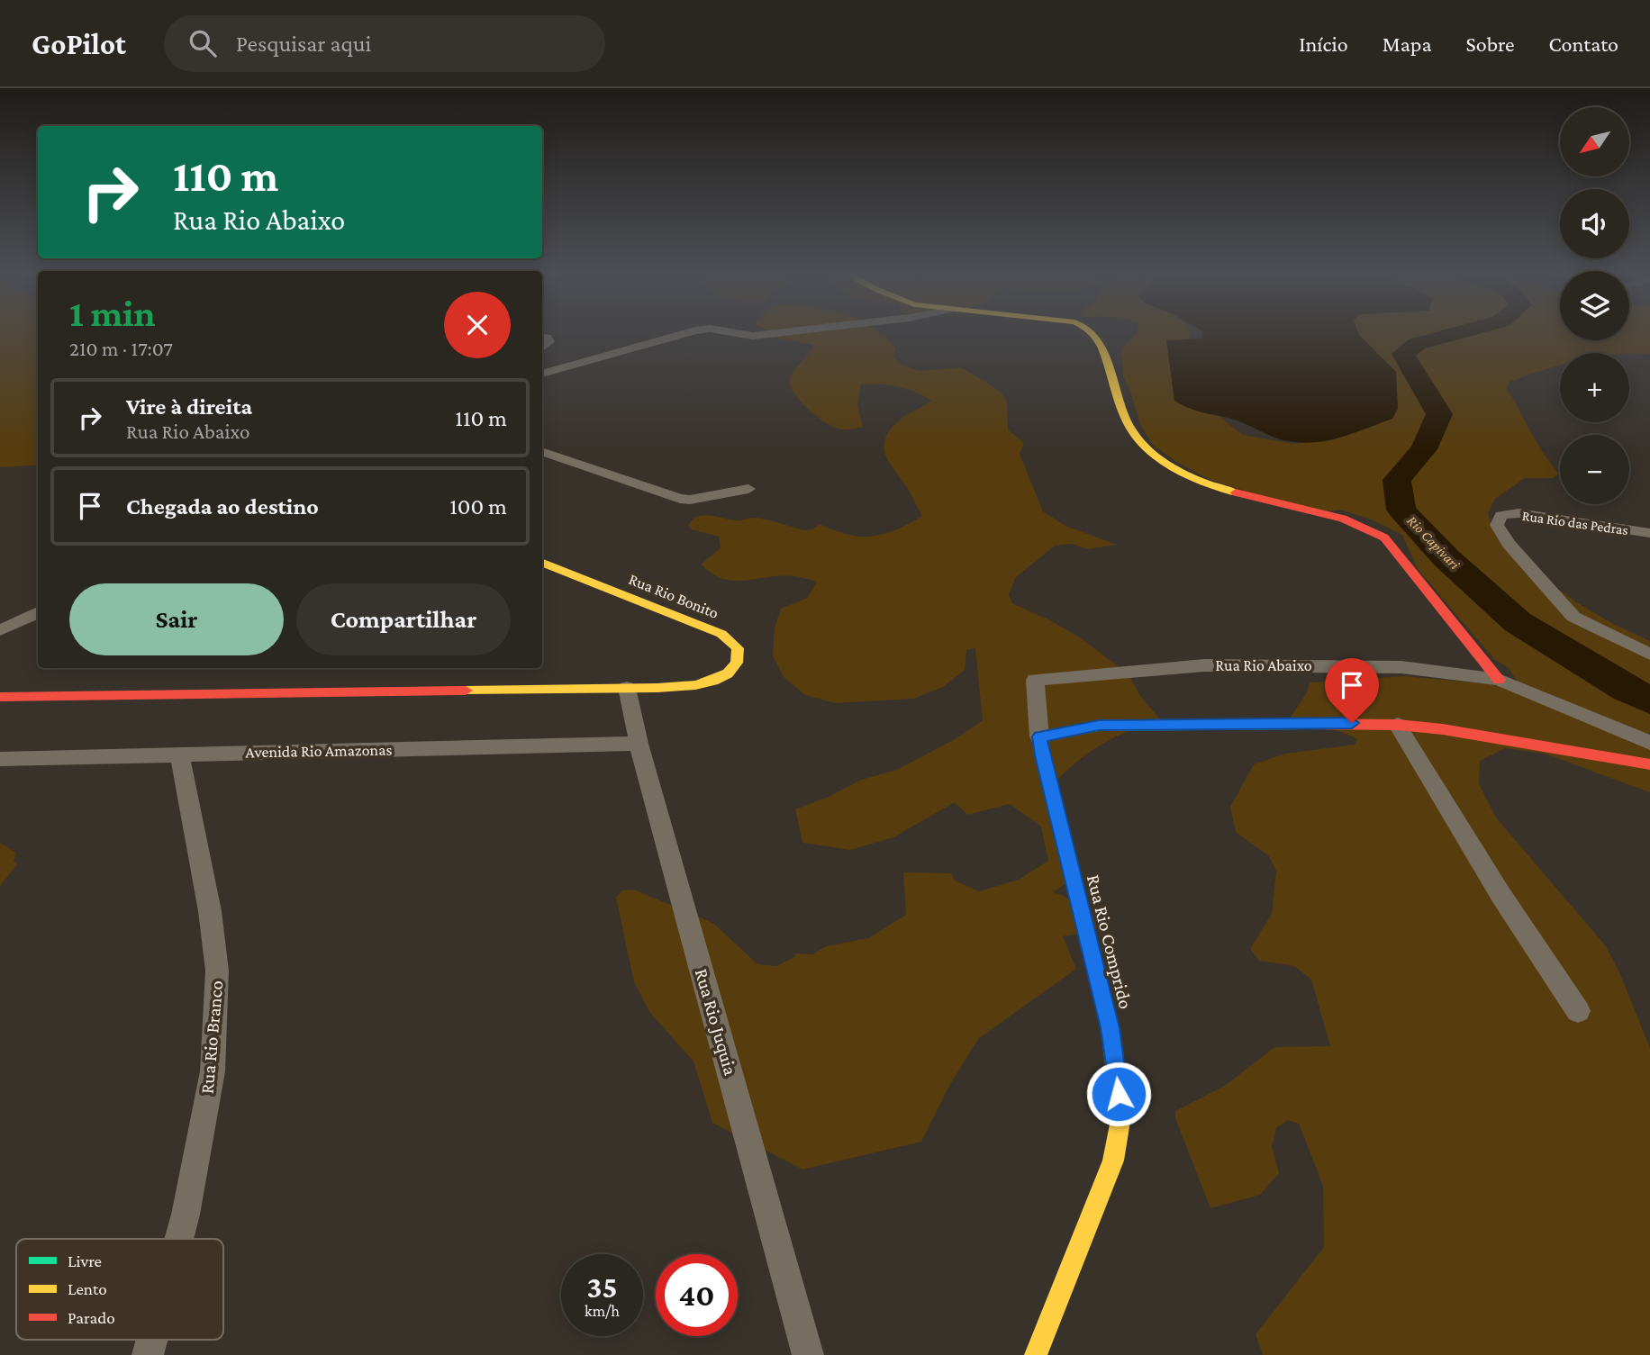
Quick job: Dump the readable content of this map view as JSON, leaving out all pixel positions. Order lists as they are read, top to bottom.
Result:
{
  "streets": {
    "street": [
      "Rua Rio das Pedras",
      "Rua Rio Bonito",
      "Rua Rio Abaixo",
      "Avenida Rio Amazonas",
      "Rua Rio Comprido",
      "Rua Rio Juquia",
      "Rua Rio Branco"
    ]
  },
  "crossings": [
    ["Rua Rio Bonito", "Rua Rio Juquia"],
    ["Rua Rio Abaixo", "Rua Rio Comprido"],
    ["Avenida Rio Amazonas", "Rua Rio Juquia"],
    ["Avenida Rio Amazonas", "Rua Rio Branco"]
  ],
  "water": ["Rio Capivari"],
  "legend": ["Livre", "Lento", "Parado"],
  "north": "bottom left",
  "page": {
    "header": "GoPilot",
    "search": "Pesquisar aqui",
    "nav": [
      "Início",
      "Mapa",
      "Sobre",
      "Contato"
    ],
    "map_buttons": ["+", "−"],
    "turn": ["110 m", "Rua Rio Abaixo"],
    "heading": ["1 min", "210 m · 17:07"],
    "list": [
      {
        "name": "Vire à direita",
        "note": "Rua Rio Abaixo",
        "value": "110 m"
      },
      {
        "name": "Chegada ao destino",
        "value": "100 m"
      }
    ],
    "buttons": ["Sair", "Compartilhar"],
    "speed": "35 km/h",
    "limit": "40"
  }
}
